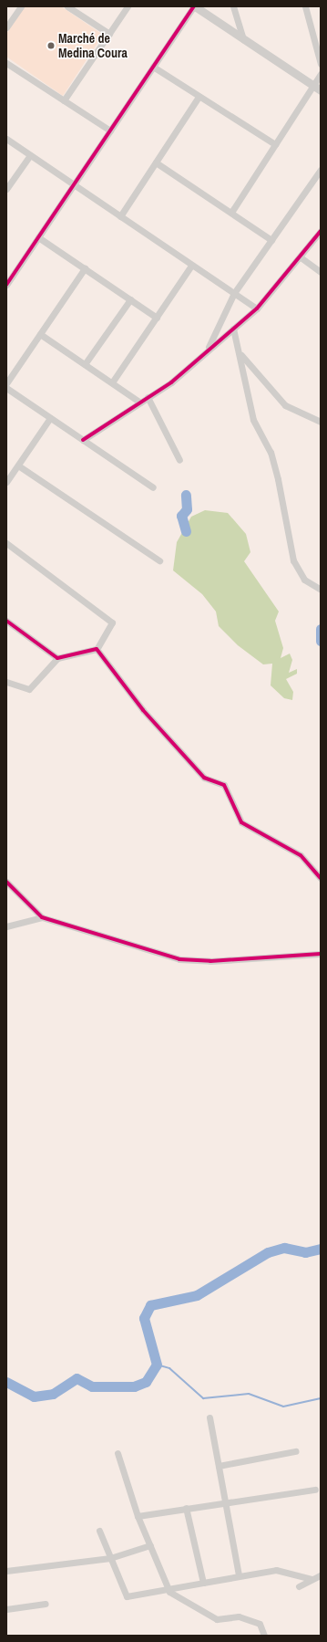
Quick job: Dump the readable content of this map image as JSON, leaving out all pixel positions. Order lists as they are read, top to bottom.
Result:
{
  "places": ["Marché de Medina Coura"]
}
